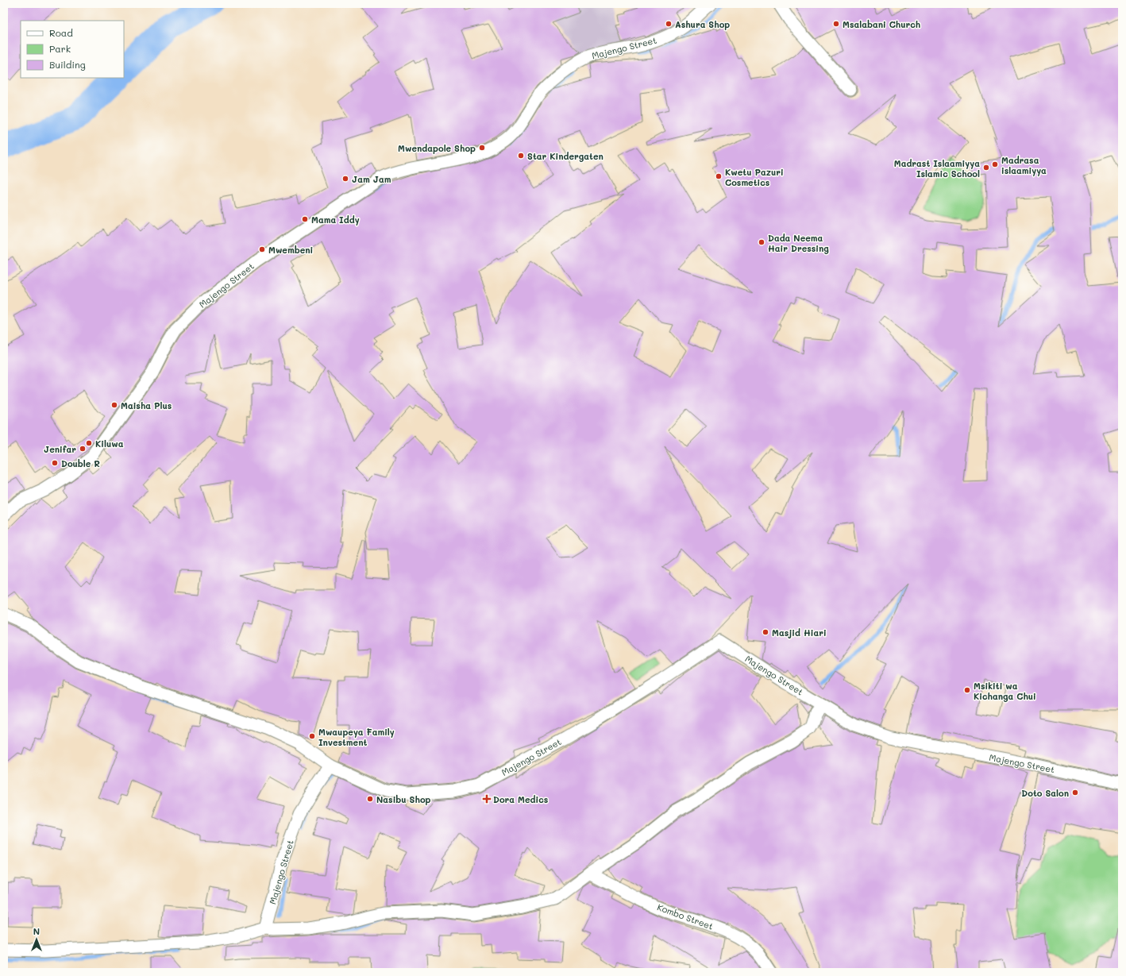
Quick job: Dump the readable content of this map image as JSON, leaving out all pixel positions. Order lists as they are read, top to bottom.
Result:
{
  "streets": {
    "street": ["Majengo Street", "Kombo Street"]
  },
  "places": {
    "other": [
      "Ashura Shop",
      "Msalabani Church",
      "Mwendapole Shop",
      "Star Kindergaten",
      "Madrasa islaamiyya",
      "Madrast Islaamiyya Islamic School",
      "Kwetu Pazuri Cosmetics",
      "Jam Jam",
      "Mama Iddy",
      "Dada Neema Hair Dressing",
      "Mwembeni",
      "Maisha Plus",
      "Kiluwa",
      "Jenifar",
      "Double R",
      "Masjid Hiari",
      "Msikiti wa Kichanga Chui",
      "Mwaupeya Family Investment",
      "Doto Salon",
      "Nasibu Shop"
    ],
    "health": ["Dora Medics"]
  },
  "legend": ["Road", "Park", "Building"],
  "north": "top"
}
